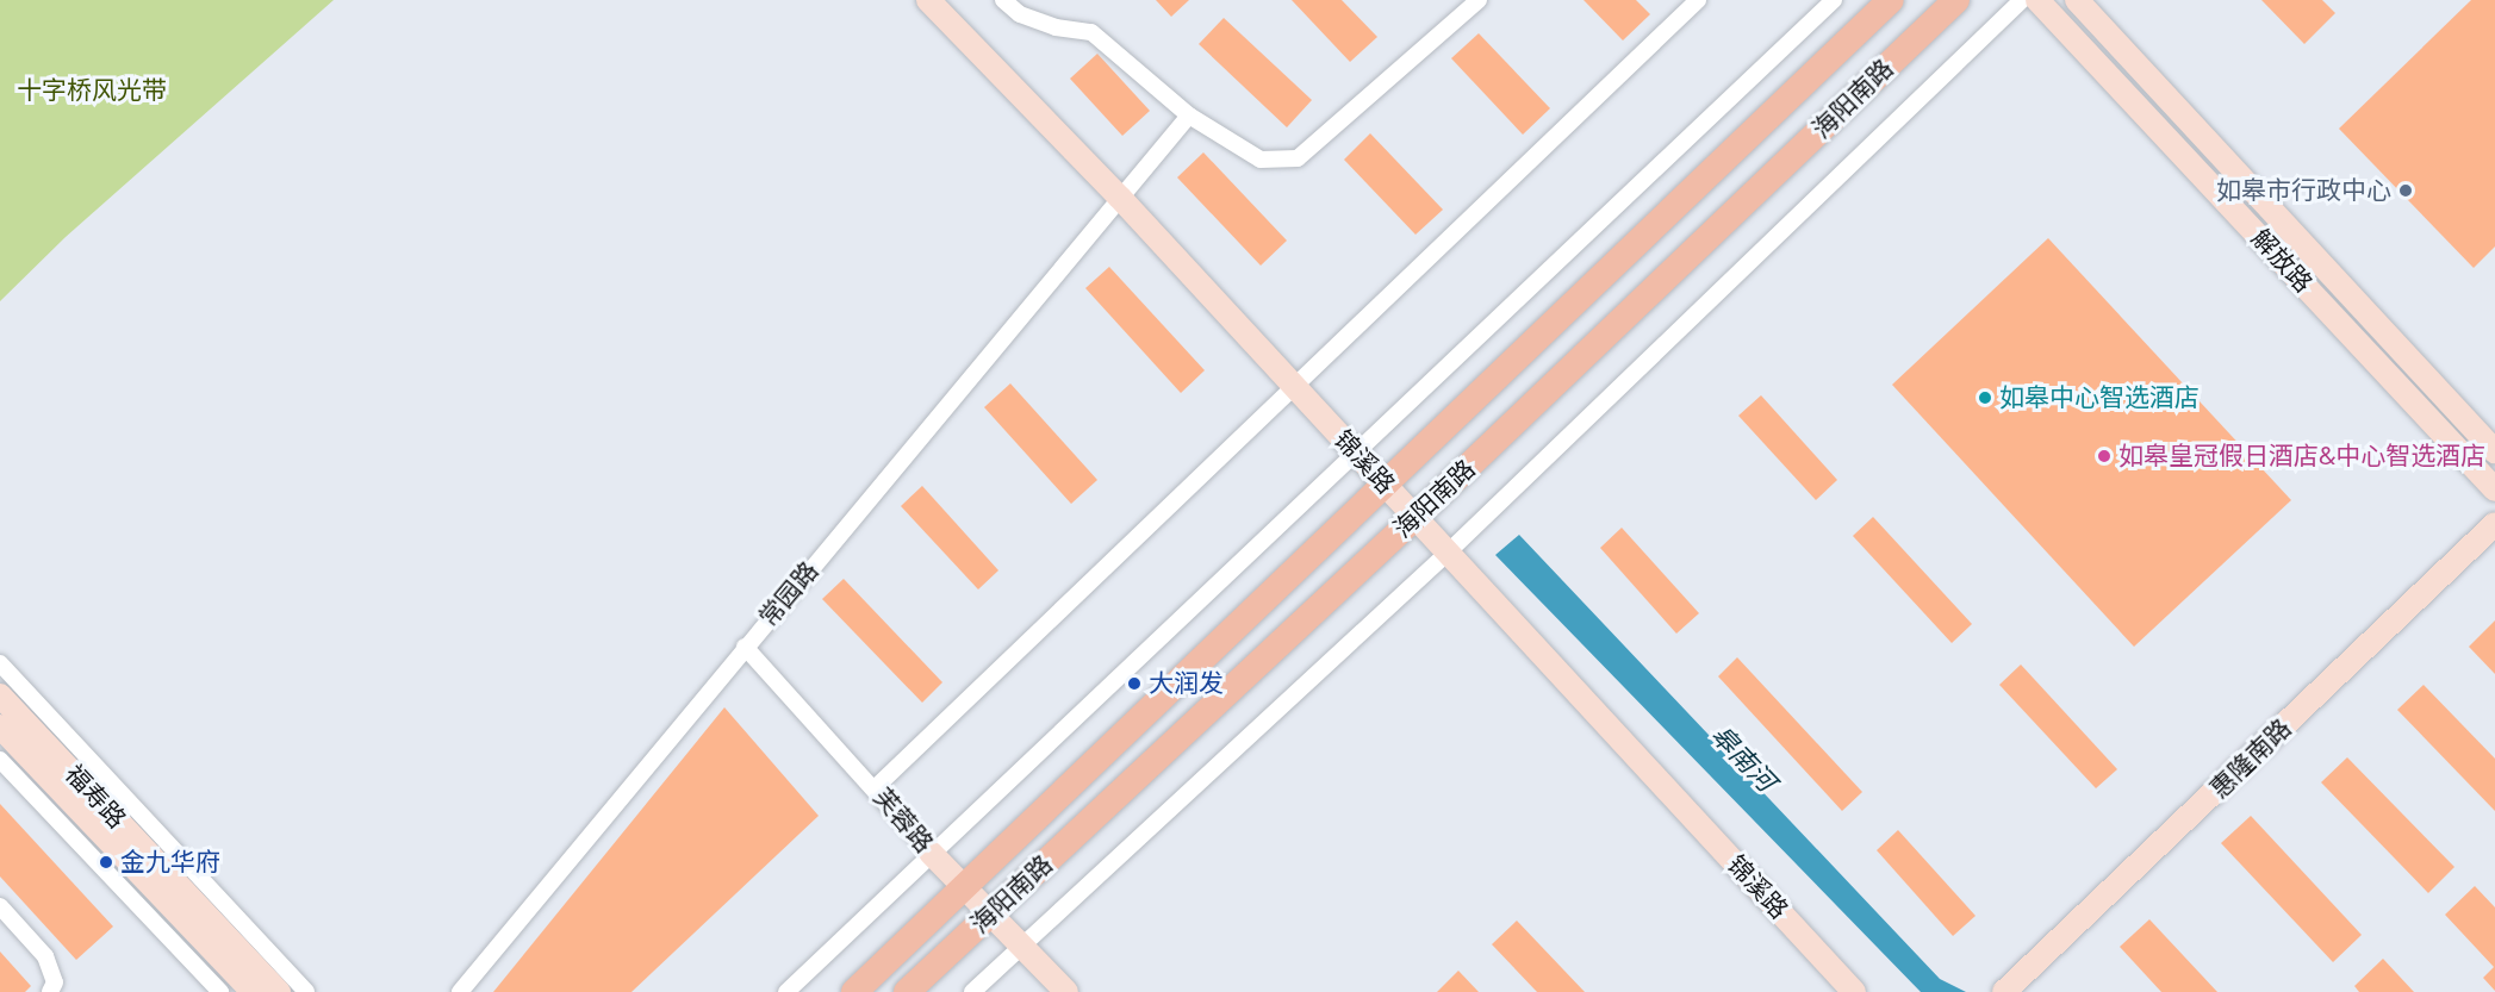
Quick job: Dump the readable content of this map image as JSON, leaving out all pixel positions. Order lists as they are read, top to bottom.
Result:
{
  "streets": {
    "main road": ["海阳南路"],
    "street": [
      "解放路",
      "锦溪路",
      "常园路",
      "惠隆南路",
      "福寿路",
      "芙蓉路"
    ]
  },
  "crossings": [
    ["海阳南路", "锦溪路"],
    ["海阳南路", "芙蓉路"],
    ["锦溪路", "常园路"],
    ["常园路", "芙蓉路"]
  ],
  "water": ["皋南河"],
  "parks": ["十字桥风光带"],
  "places": [
    "如皋市行政中心",
    "如皋中心智选酒店",
    "如皋皇冠假日酒店&中心智选酒店",
    "大润发",
    "金九华府"
  ]
}
